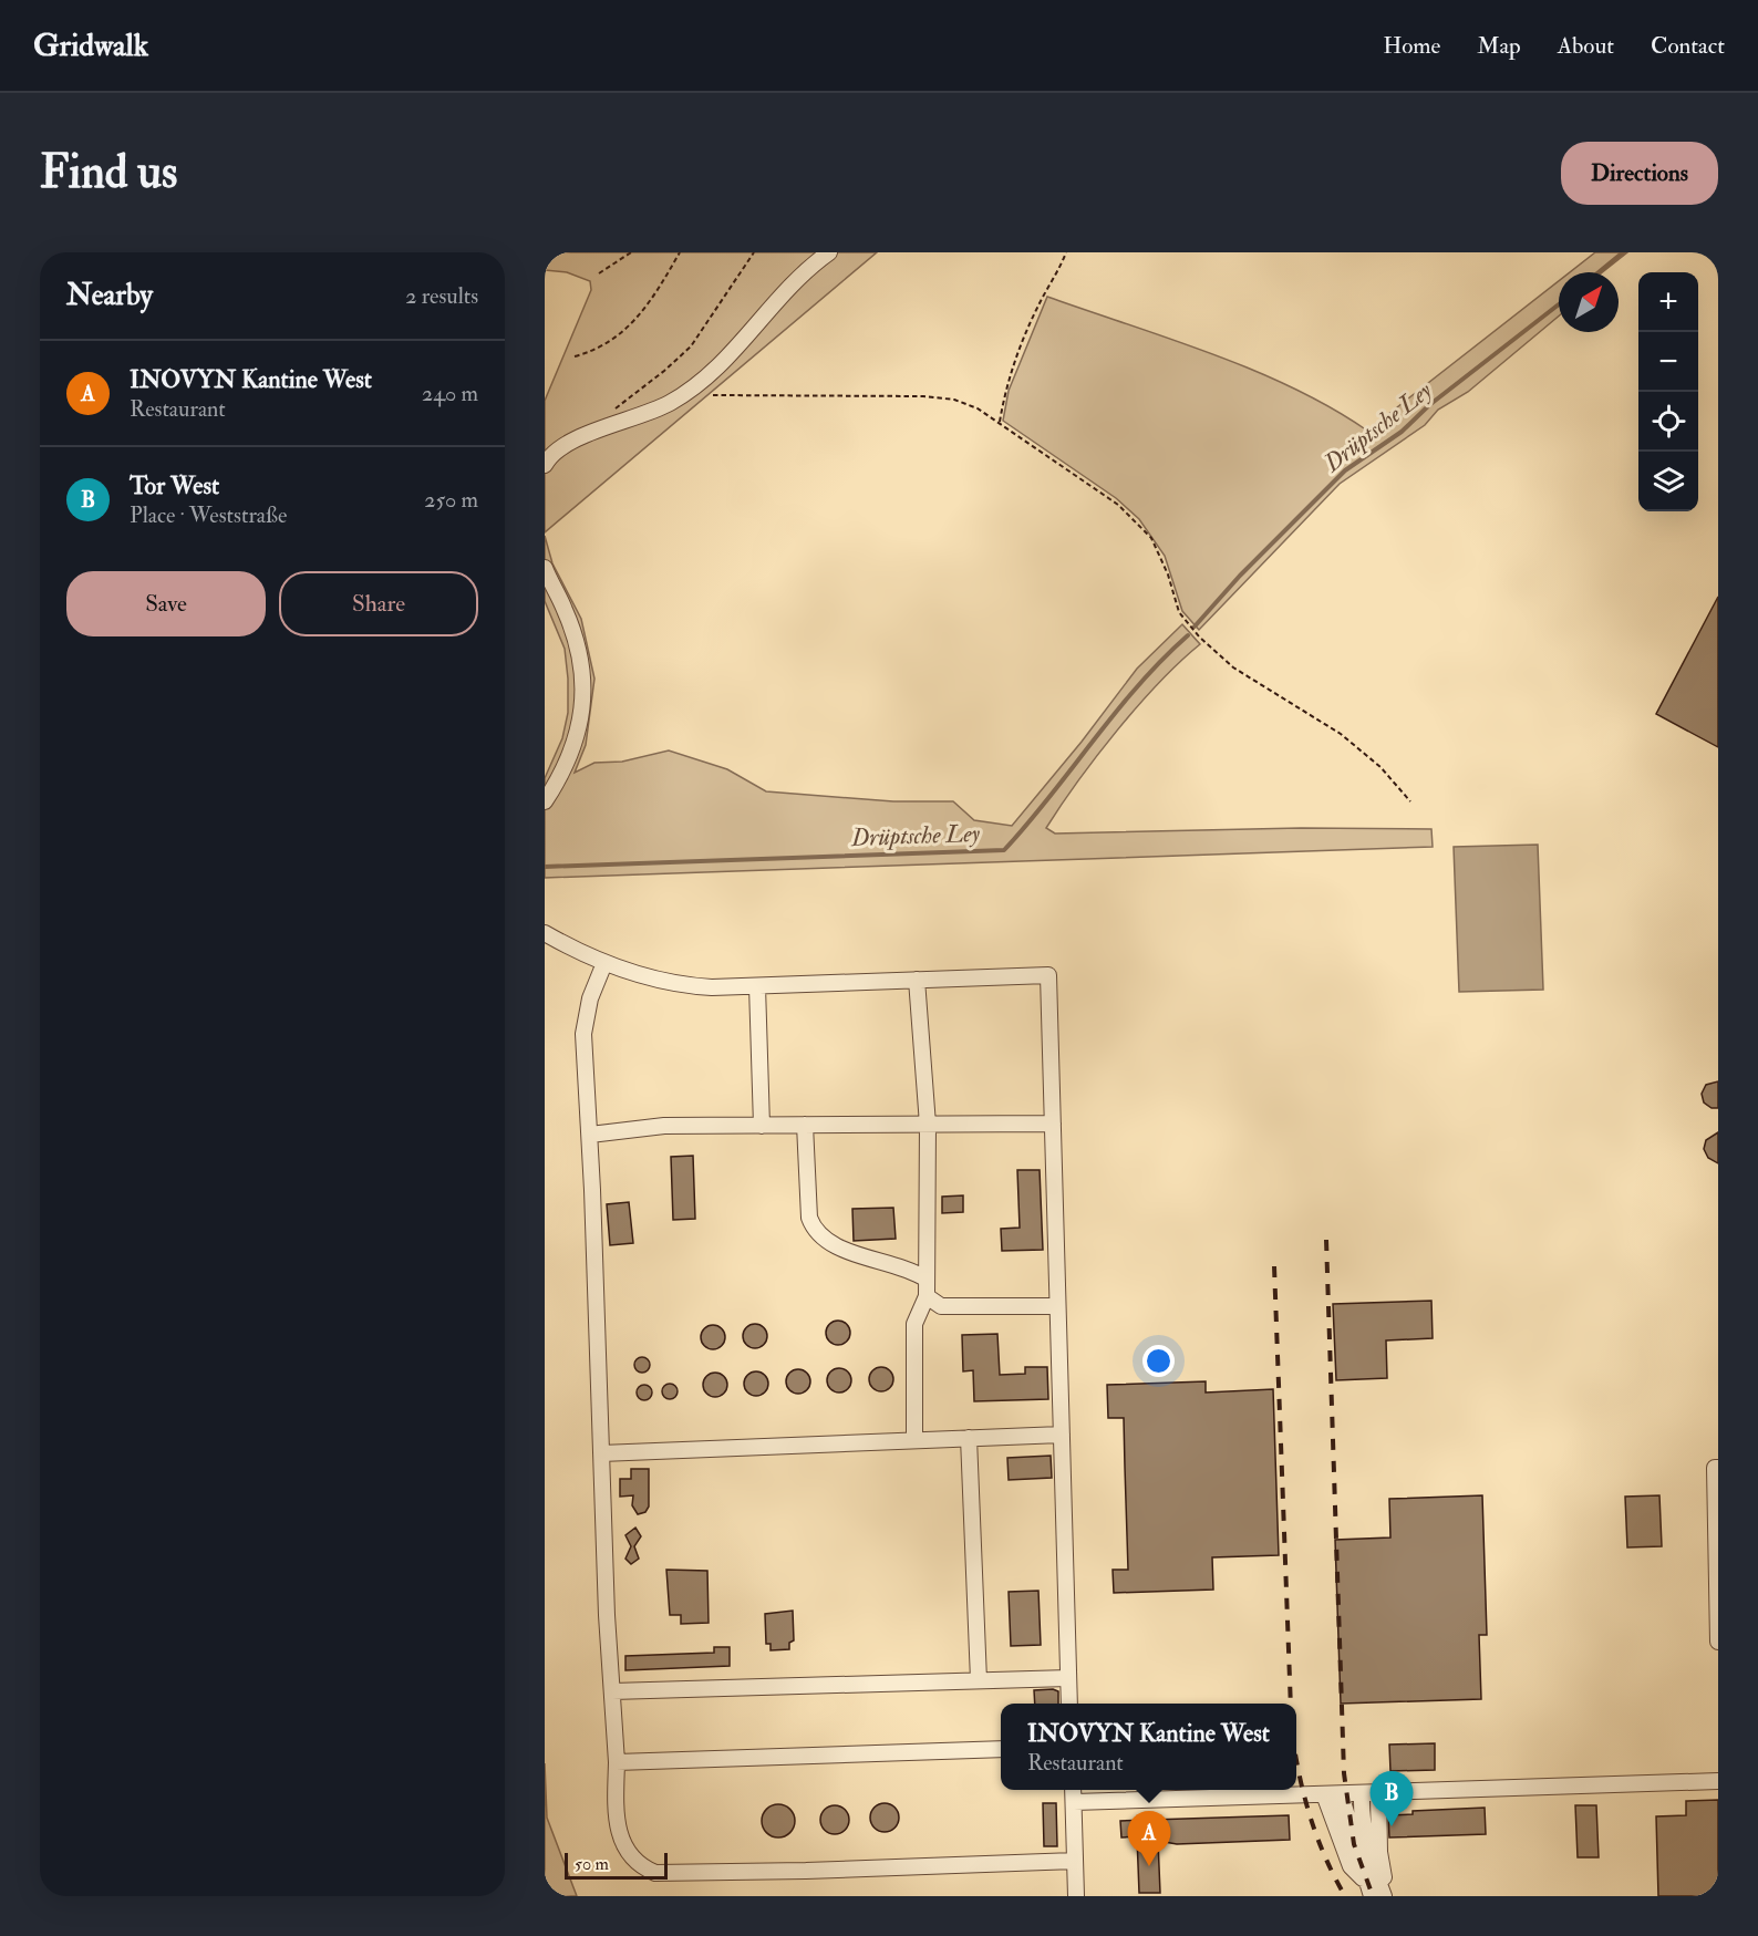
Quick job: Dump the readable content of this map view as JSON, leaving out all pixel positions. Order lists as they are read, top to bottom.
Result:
{
  "water": ["Drüptsche Ley"],
  "scale_bar": "50 m",
  "north": "top right",
  "page": {
    "header": "Gridwalk",
    "nav": [
      "Home",
      "Map",
      "About",
      "Contact"
    ],
    "buttons": [
      "Directions",
      ["Save", "Share"]
    ],
    "title": "Find us",
    "heading": ["Nearby", "2 results"],
    "map_buttons": ["+", "−"],
    "list": [
      {
        "mark": "A",
        "name": "INOVYN Kantine West",
        "note": "Restaurant",
        "value": "240 m"
      },
      {
        "mark": "B",
        "name": "Tor West",
        "note": "Place · Weststraße",
        "value": "250 m"
      }
    ],
    "popup": ["INOVYN Kantine West", "Restaurant"],
    "pins": ["B", "A"],
    "scale": "50 m"
  }
}
